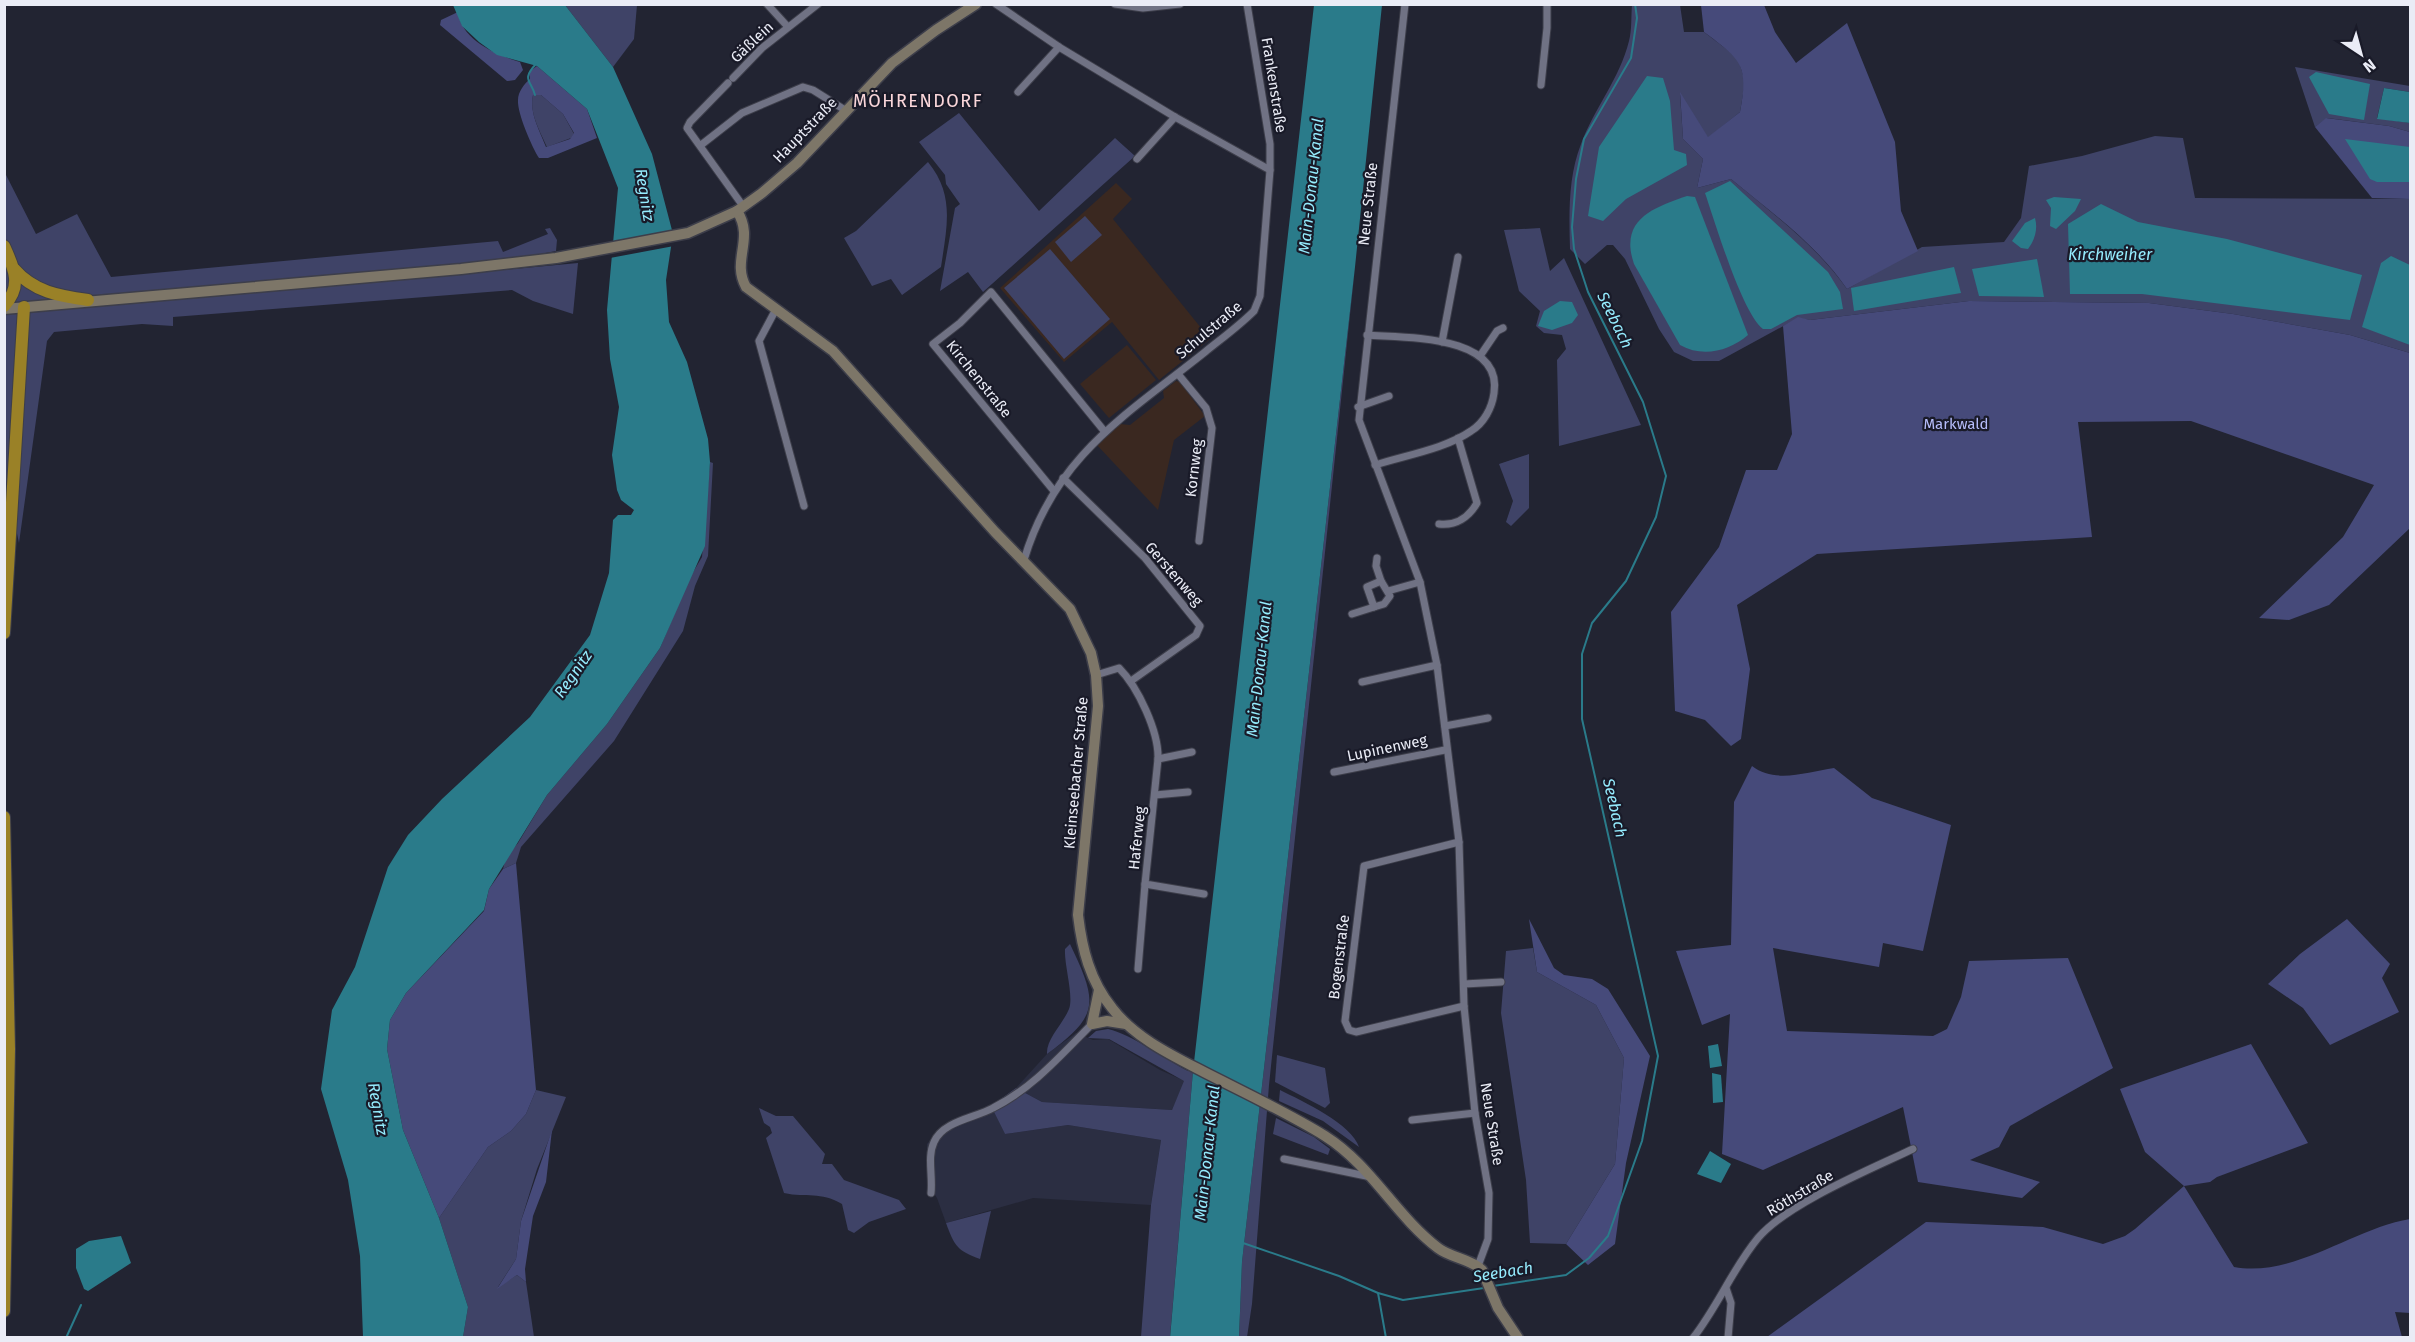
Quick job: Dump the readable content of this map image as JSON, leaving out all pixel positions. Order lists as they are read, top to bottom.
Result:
{
  "streets": {
    "street": [
      "Gäßlein",
      "Frankenstraße",
      "Hauptstraße",
      "Neue Straße",
      "Schulstraße",
      "Kirchenstraße",
      "Kornweg",
      "Gerstenweg",
      "Lupinenweg",
      "Kleinseebacher Straße",
      "Haferweg",
      "Bogenstraße",
      "Röthstraße"
    ]
  },
  "crossings": [
    ["Frankenstraße", "Schulstraße"],
    ["Hauptstraße", "Kleinseebacher Straße"],
    ["Neue Straße", "Lupinenweg"],
    ["Neue Straße", "Kleinseebacher Straße"],
    ["Neue Straße", "Bogenstraße"],
    ["Schulstraße", "Kirchenstraße"],
    ["Schulstraße", "Kornweg"],
    ["Schulstraße", "Gerstenweg"],
    ["Schulstraße", "Kleinseebacher Straße"],
    ["Gerstenweg", "Haferweg"]
  ],
  "districts": ["MÖHRENDORF"],
  "water": [
    "Main-Donau-Kanal",
    "Regnitz",
    "Kirchweiher",
    "Seebach"
  ],
  "parks": ["Markwald"],
  "north": "bottom right"
}
